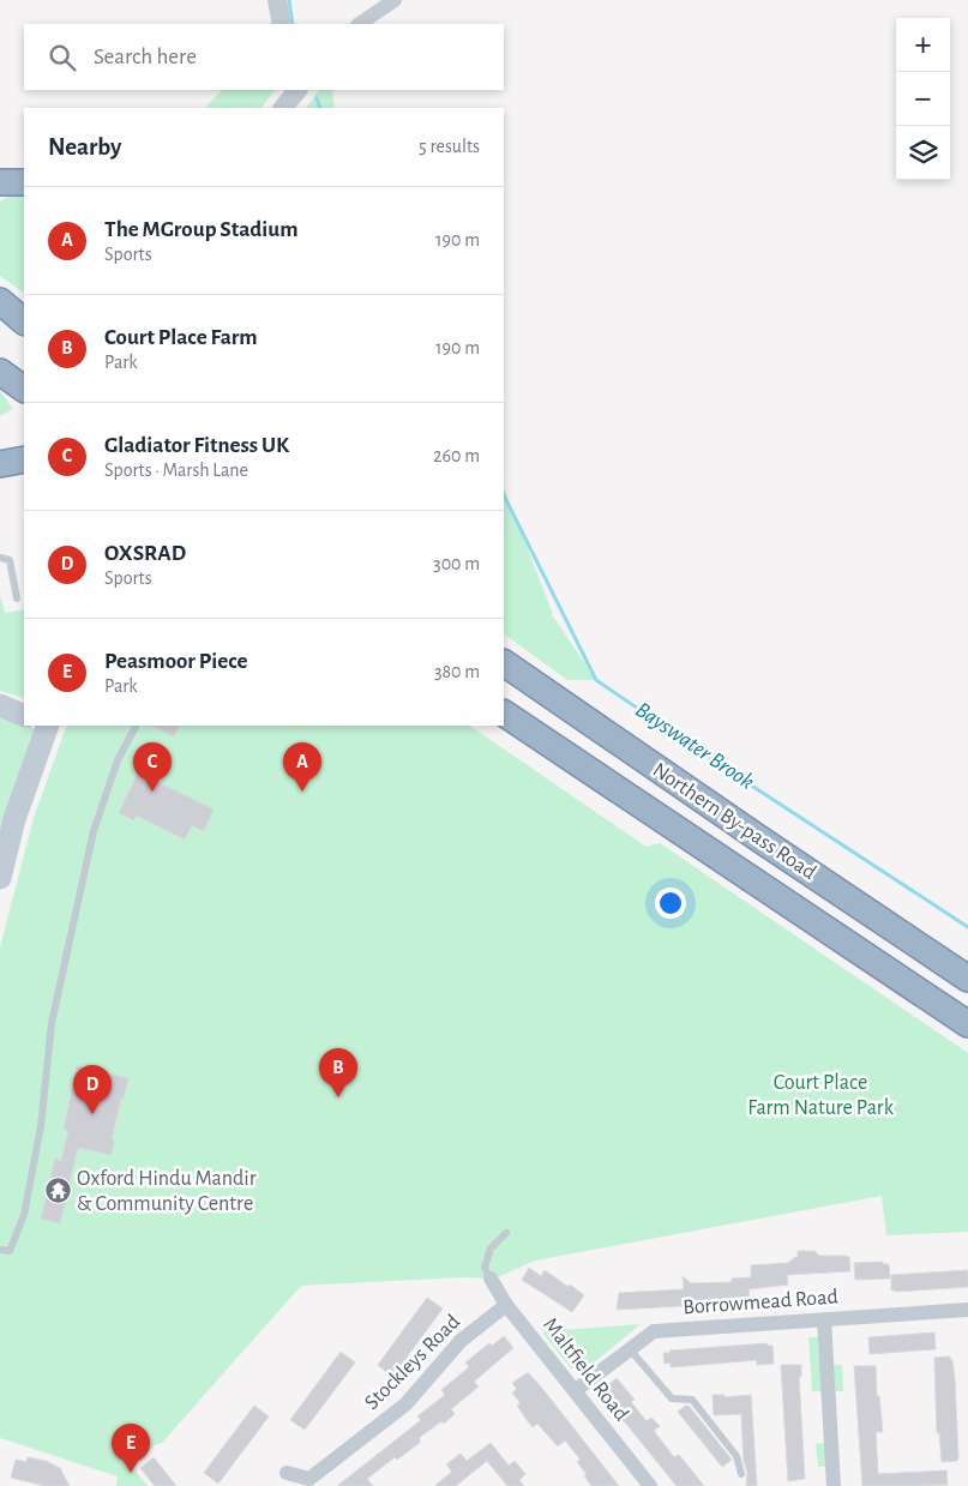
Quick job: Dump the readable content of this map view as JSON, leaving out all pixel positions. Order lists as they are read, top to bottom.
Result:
{
  "streets": {
    "highway": ["Northern By-pass Road"],
    "street": ["Borrowmead Road", "Stockleys Road", "Maltfield Road"]
  },
  "crossings": [
    ["Borrowmead Road", "Maltfield Road"],
    ["Stockleys Road", "Maltfield Road"]
  ],
  "water": ["Bayswater Brook"],
  "parks": ["Court Place Farm Nature Park"],
  "places": {
    "temple": ["Oxford Hindu Mandir & Community Centre"]
  },
  "page": {
    "map_buttons": ["+", "−"],
    "search": "Search here",
    "heading": ["Nearby", "5 results"],
    "list": [
      {
        "mark": "A",
        "name": "The MGroup Stadium",
        "note": "Sports",
        "value": "190 m"
      },
      {
        "mark": "B",
        "name": "Court Place Farm",
        "note": "Park",
        "value": "190 m"
      },
      {
        "mark": "C",
        "name": "Gladiator Fitness UK",
        "note": "Sports · Marsh Lane",
        "value": "260 m"
      },
      {
        "mark": "D",
        "name": "OXSRAD",
        "note": "Sports",
        "value": "300 m"
      },
      {
        "mark": "E",
        "name": "Peasmoor Piece",
        "note": "Park",
        "value": "380 m"
      }
    ],
    "pins": [
      "A",
      "C",
      "B",
      "D",
      "E"
    ]
  }
}
